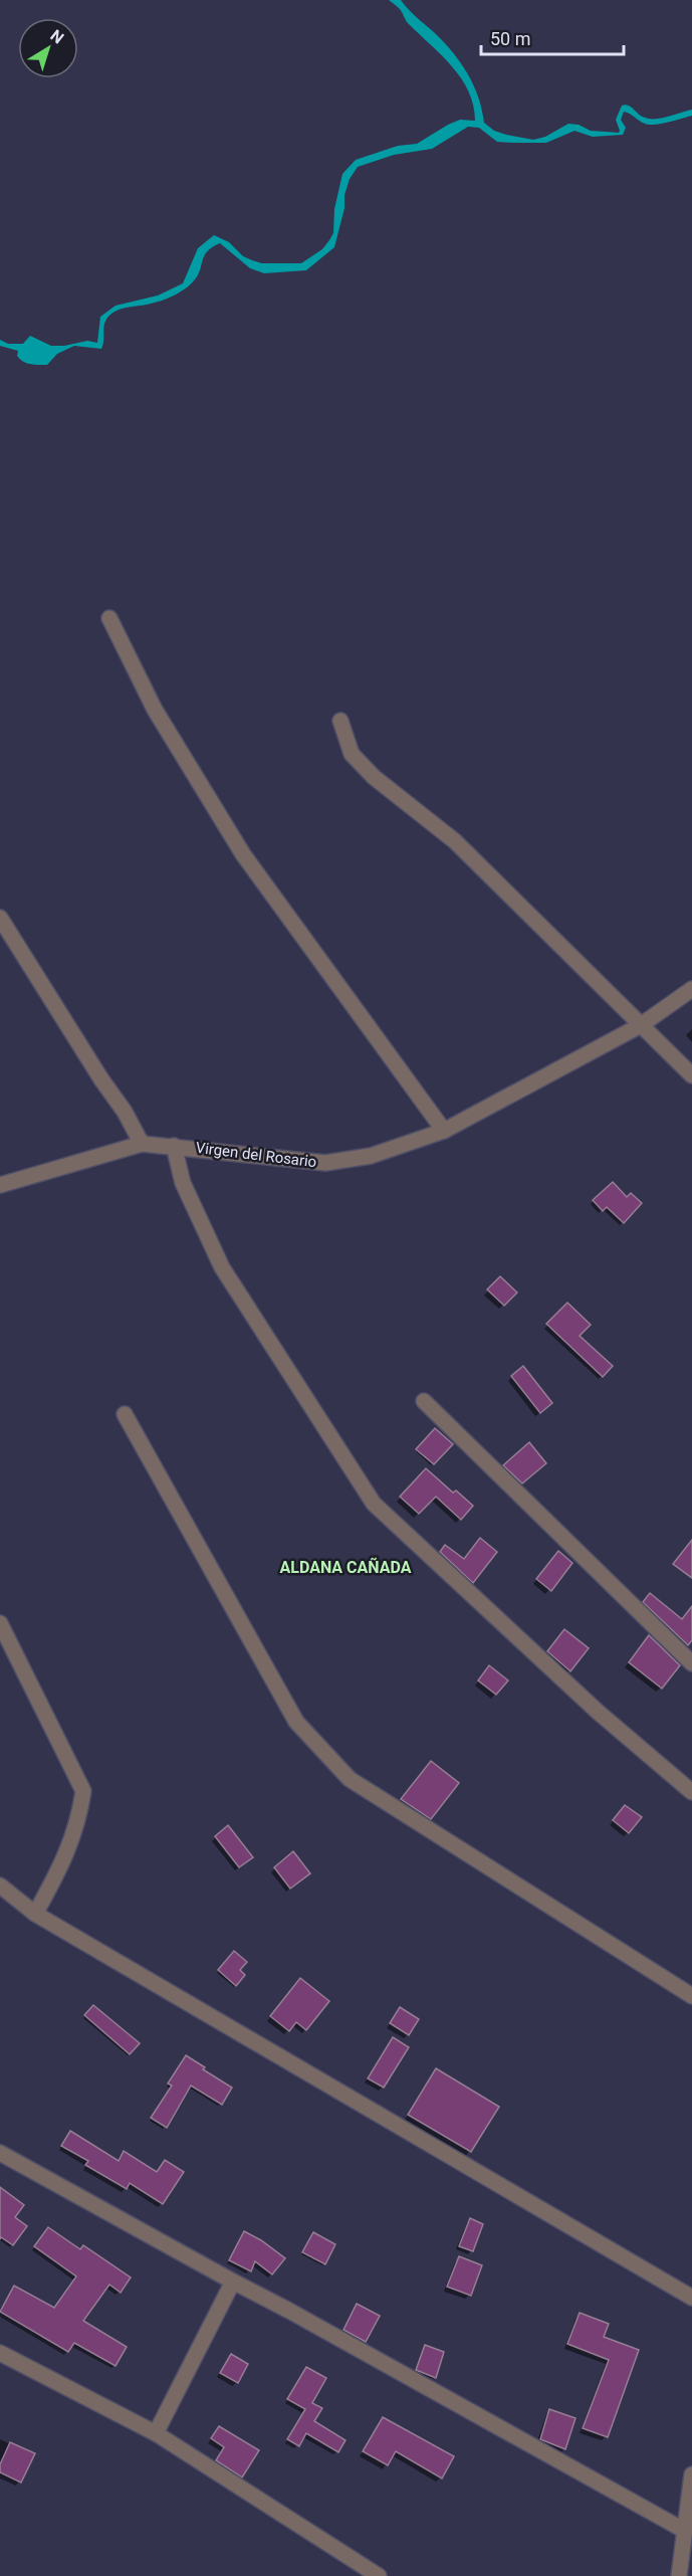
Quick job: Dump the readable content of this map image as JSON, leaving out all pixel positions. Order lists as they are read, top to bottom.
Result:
{
  "streets": {
    "street": ["Virgen del Rosario"]
  },
  "districts": ["ALDANA CAÑADA"],
  "scale_bar": "50 m",
  "north": "top right"
}
